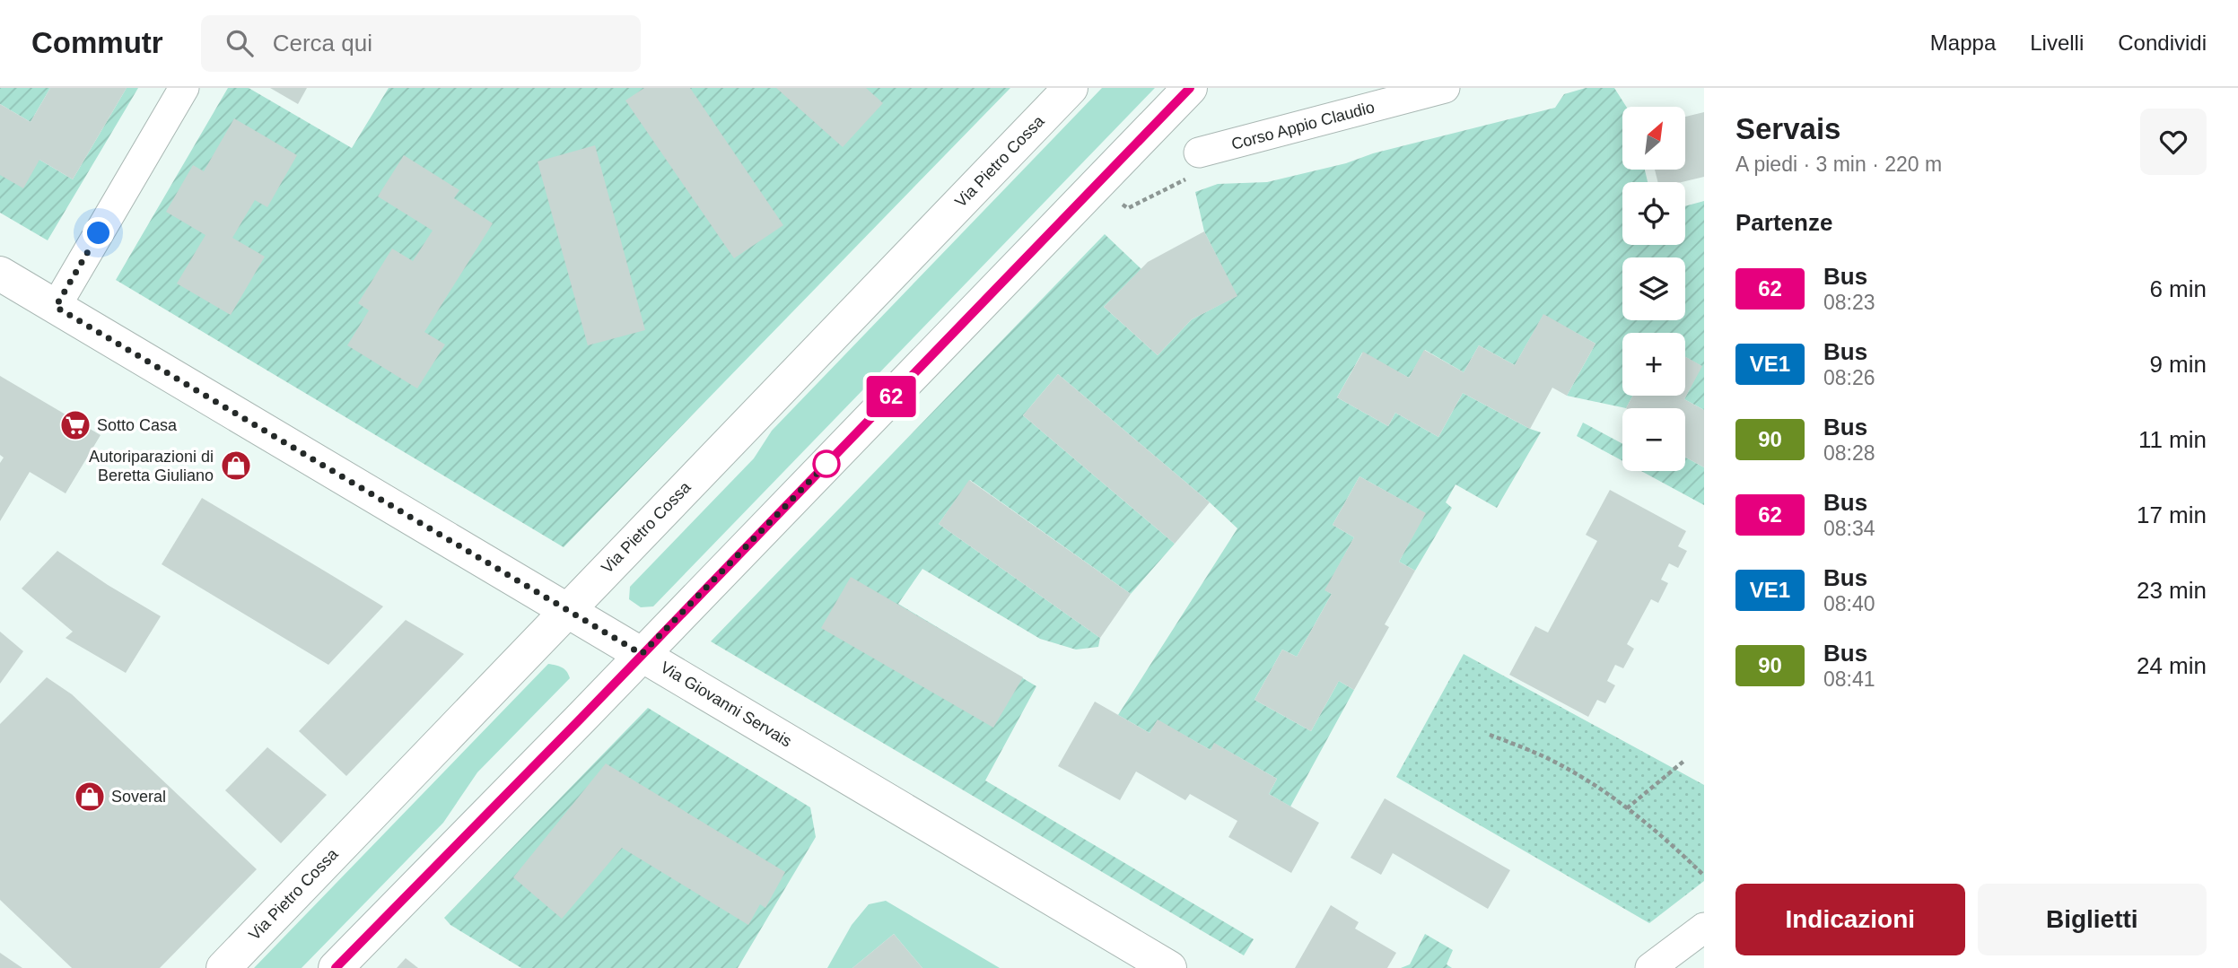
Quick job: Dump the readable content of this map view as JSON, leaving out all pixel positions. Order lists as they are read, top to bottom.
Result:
{
  "streets": {
    "main road": ["Via Pietro Cossa", "Via Giovanni Servais"],
    "street": ["Corso Appio Claudio"]
  },
  "crossings": [
    ["Via Pietro Cossa", "Via Giovanni Servais"]
  ],
  "places": {
    "supermarket": ["Sotto Casa"],
    "shop": ["Autoriparazioni di Beretta Giuliano", "Soveral"]
  },
  "lines": ["bus line 62"],
  "north": "top right",
  "page": {
    "header": "Commutr",
    "search": "Cerca qui",
    "nav": ["Mappa", "Livelli", "Condividi"],
    "on_map": "62",
    "heading": [
      ["Servais", "A piedi · 3 min · 220 m"],
      "Partenze"
    ],
    "map_buttons": ["+", "−"],
    "list": [
      {
        "mark": "62",
        "name": "Bus",
        "note": "08:23",
        "value": "6 min"
      },
      {
        "mark": "VE1",
        "name": "Bus",
        "note": "08:26",
        "value": "9 min"
      },
      {
        "mark": "90",
        "name": "Bus",
        "note": "08:28",
        "value": "11 min"
      },
      {
        "mark": "62",
        "name": "Bus",
        "note": "08:34",
        "value": "17 min"
      },
      {
        "mark": "VE1",
        "name": "Bus",
        "note": "08:40",
        "value": "23 min"
      },
      {
        "mark": "90",
        "name": "Bus",
        "note": "08:41",
        "value": "24 min"
      }
    ],
    "buttons": ["Indicazioni", "Biglietti"]
  }
}
